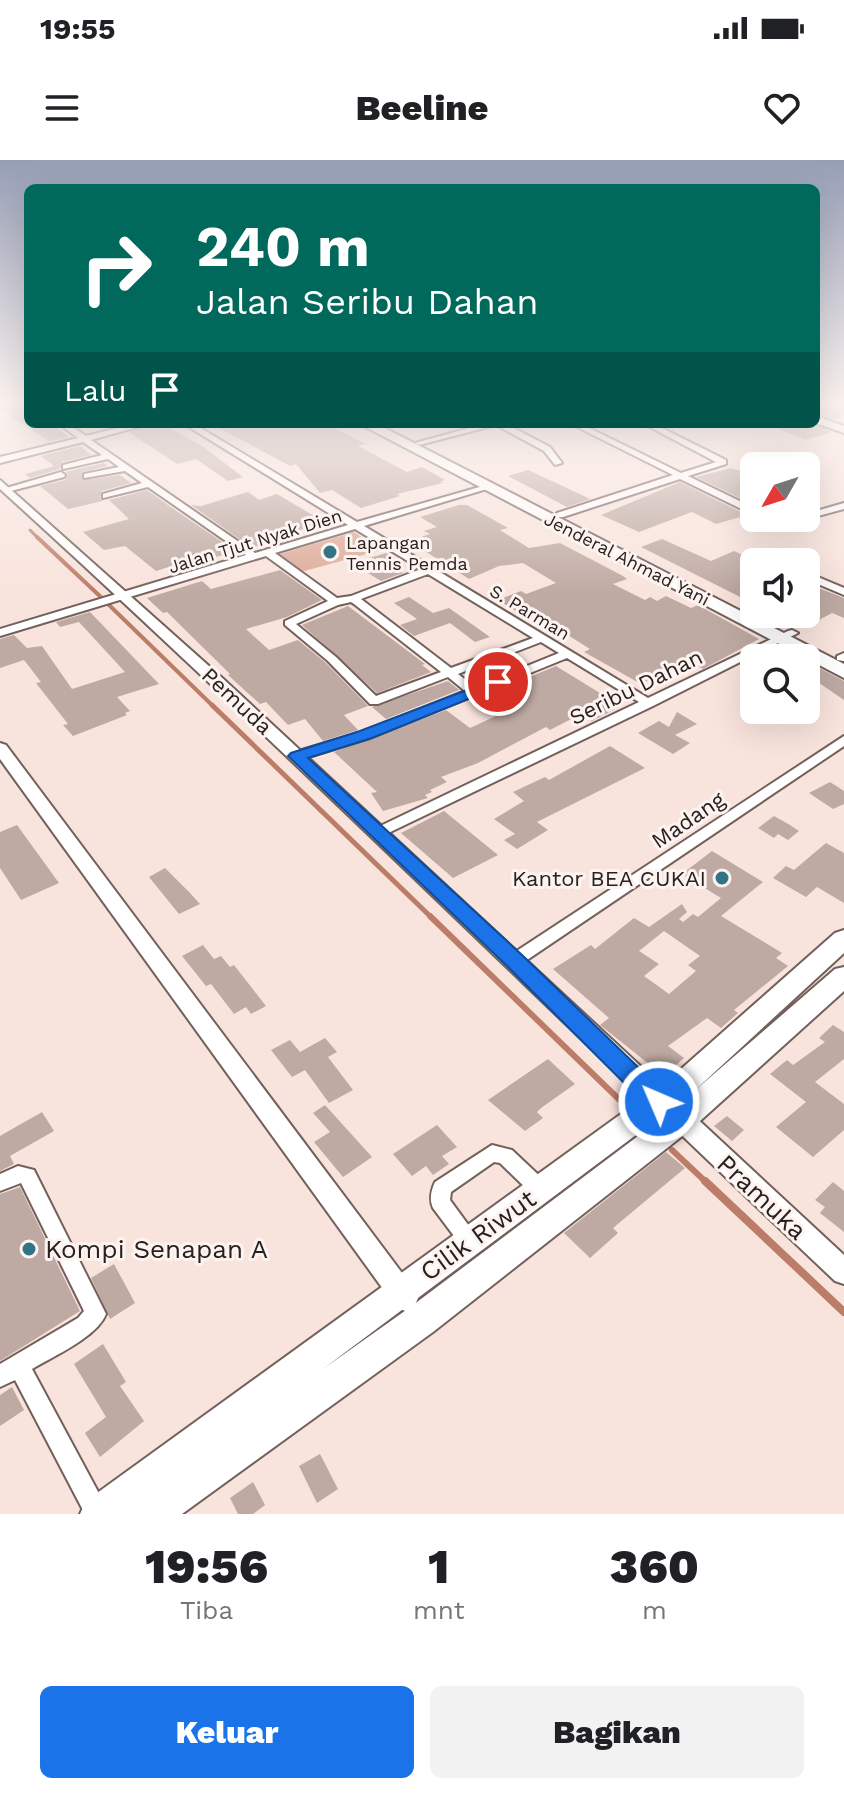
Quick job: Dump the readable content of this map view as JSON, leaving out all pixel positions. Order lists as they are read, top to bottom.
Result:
{
  "streets": {
    "highway": ["Jenderal Ahmad Yani"],
    "main road": ["Cilik Riwut"],
    "street": [
      "Jalan Tjut Nyak Dien",
      "S. Parman",
      "Seribu Dahan",
      "Pemuda",
      "Madang",
      "Pramuka"
    ]
  },
  "crossings": [
    ["Jalan Tjut Nyak Dien", "Jenderal Ahmad Yani"],
    ["Jalan Tjut Nyak Dien", "S. Parman"],
    ["Jalan Tjut Nyak Dien", "Pemuda"],
    ["Jenderal Ahmad Yani", "Seribu Dahan"],
    ["S. Parman", "Seribu Dahan"],
    ["Seribu Dahan", "Pemuda"],
    ["Pemuda", "Madang"],
    ["Pemuda", "Pramuka"],
    ["Pemuda", "Cilik Riwut"],
    ["Pramuka", "Cilik Riwut"]
  ],
  "places": ["Lapangan Tennis Pemda", "Kantor BEA CUKAI", "Kompi Senapan A"],
  "north": "bottom left",
  "page": {
    "status": "19:55",
    "header": "Beeline",
    "turn": ["240 m", "Jalan Seribu Dahan"],
    "then": "Lalu",
    "eta": [
      "19:56",
      "Tiba",
      "1",
      "mnt",
      "360",
      "m"
    ],
    "buttons": ["Keluar", "Bagikan"]
  }
}
